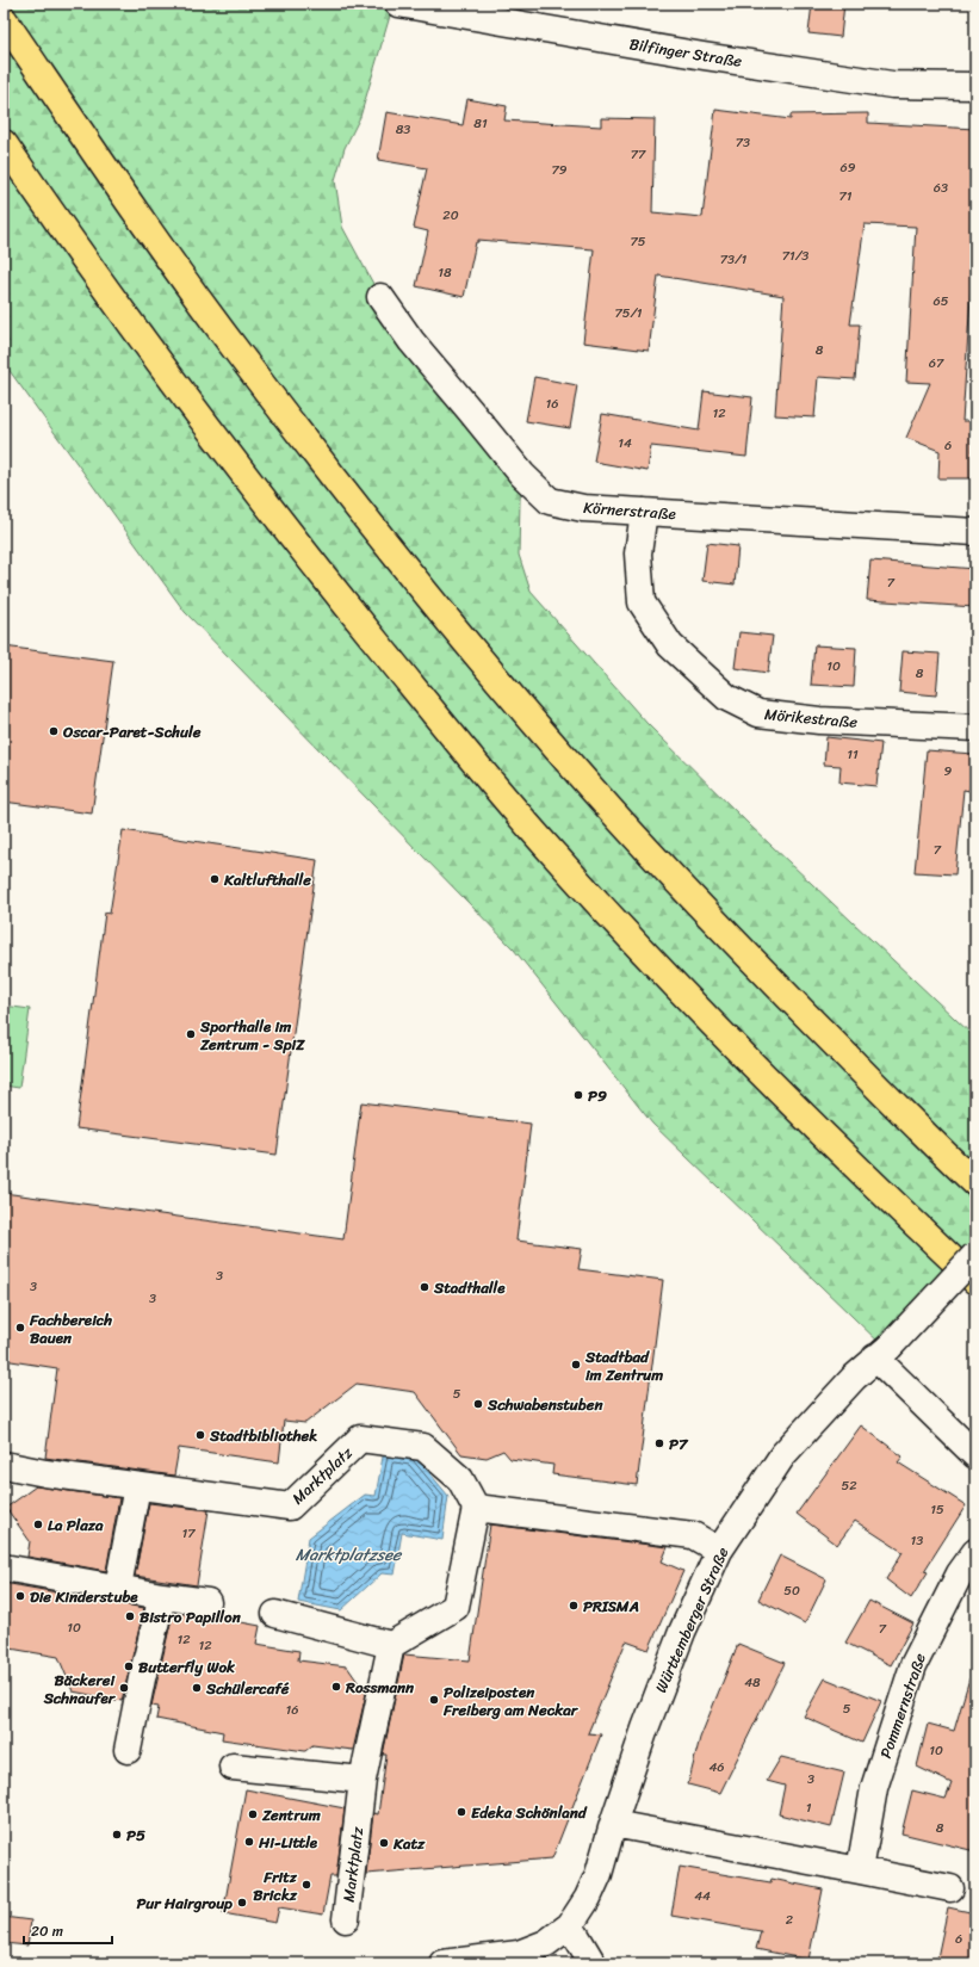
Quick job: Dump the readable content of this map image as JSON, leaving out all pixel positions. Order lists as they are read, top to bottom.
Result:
{
  "streets": {
    "street": [
      "Bilfinger Straße",
      "Körnerstraße",
      "Mörikestraße",
      "Marktplatz",
      "Württemberger Straße",
      "Pommernstraße"
    ]
  },
  "crossings": [
    ["Körnerstraße", "Mörikestraße"]
  ],
  "water": ["Marktplatzsee"],
  "places": [
    "Oscar-Paret-Schule",
    "Kaltlufthalle",
    "Sporthalle im Zentrum - SpiZ",
    "P9",
    "Stadthalle",
    "Fachbereich Bauen",
    "Stadtbad im Zentrum",
    "Schwabenstuben",
    "Stadtbibliothek",
    "P7",
    "La Plaza",
    "Die Kinderstube",
    "PRISMA",
    "Bistro Papillon",
    "Butterfly Wok",
    "Rossmann",
    "Bäckerei Schnaufer",
    "Schülercafé",
    "Polizeiposten Freiberg am Neckar",
    "Edeka Schönland",
    "Zentrum",
    "P5",
    "Hi-Little",
    "Katz",
    "Fritz Brickz",
    "Pur Hairgroup"
  ],
  "house_numbers": [
    "81",
    "83",
    "73",
    "77",
    "69",
    "79",
    "63",
    "71",
    "20",
    "75",
    "71/3",
    "73/1",
    "18",
    "65",
    "75/1",
    "8",
    "67",
    "16",
    "12",
    "14",
    "6",
    "7",
    "10",
    "8",
    "11",
    "9",
    "7",
    "3",
    "3",
    "3",
    "5",
    "52",
    "15",
    "17",
    "13",
    "50",
    "10",
    "7",
    "12",
    "12",
    "48",
    "5",
    "16",
    "10",
    "46",
    "3",
    "1",
    "8",
    "44",
    "2",
    "6"
  ],
  "scale_bar": "20 m"
}
